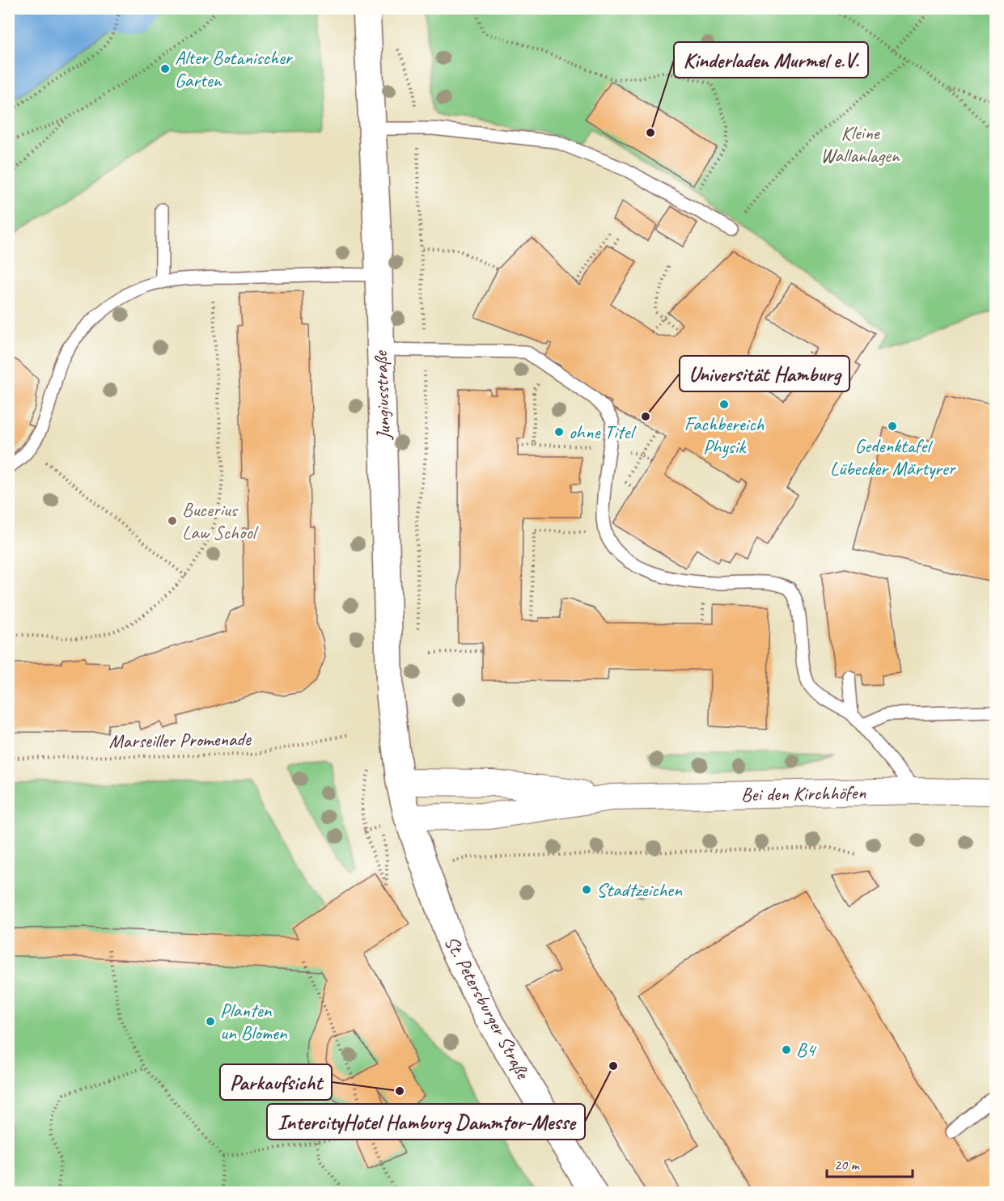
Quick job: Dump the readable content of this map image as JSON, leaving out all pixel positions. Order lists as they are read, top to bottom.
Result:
{
  "streets": {
    "street": ["Jungiusstraße", "Bei den Kirchhöfen", "St. Petersburger Straße"],
    "path": ["Marseiller Promenade"]
  },
  "crossings": [
    ["Jungiusstraße", "Bei den Kirchhöfen"],
    ["Jungiusstraße", "St. Petersburger Straße"],
    ["Bei den Kirchhöfen", "St. Petersburger Straße"]
  ],
  "parks": ["Kleine Wallanlagen"],
  "places": [
    "Alter Botanischer Garten",
    "Kinderladen Murmel e.V.",
    "Fachbereich Physik",
    "Universität Hamburg",
    "Gedenktafel Lübecker Märtyrer",
    "ohne Titel",
    "Bucerius Law School",
    "Stadtzeichen",
    "Planten un Blomen",
    "B4",
    "IntercityHotel Hamburg Dammtor-Messe",
    "Parkaufsicht"
  ],
  "scale_bar": "20 m"
}
